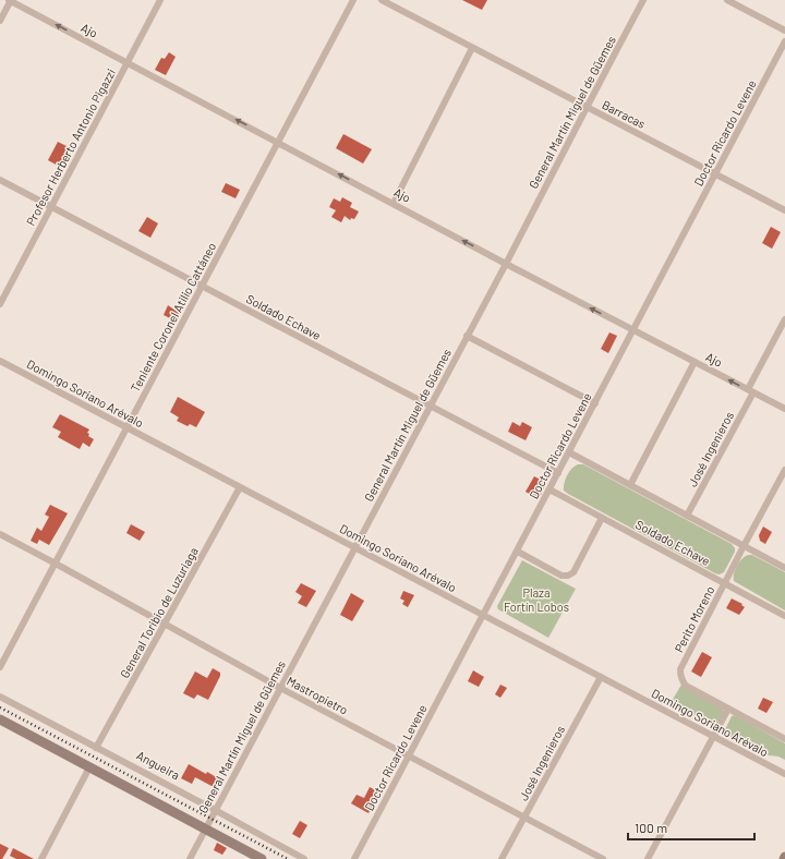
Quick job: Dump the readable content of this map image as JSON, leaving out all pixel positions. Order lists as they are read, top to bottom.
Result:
{
  "streets": {
    "street": [
      "Ajo",
      "General Martín Miguel de Güemes",
      "Barracas",
      "Doctor Ricardo Levene",
      "Profesor Herberto Antonio Pigazzi",
      "Teniente Coronel Atilio Cattáneo",
      "Soldado Echave",
      "Domingo Soriano Arévalo",
      "José Ingenieros",
      "General Toribio de Luzuriaga",
      "Perito Moreno",
      "Mastropietro",
      "Angueira"
    ]
  },
  "crossings": [
    ["Ajo", "General Martín Miguel de Güemes"],
    ["Ajo", "Doctor Ricardo Levene"],
    ["Ajo", "Profesor Herberto Antonio Pigazzi"],
    ["Ajo", "Teniente Coronel Atilio Cattáneo"],
    ["Ajo", "José Ingenieros"],
    ["General Martín Miguel de Güemes", "Barracas"],
    ["General Martín Miguel de Güemes", "Soldado Echave"],
    ["General Martín Miguel de Güemes", "Domingo Soriano Arévalo"],
    ["General Martín Miguel de Güemes", "Mastropietro"],
    ["General Martín Miguel de Güemes", "Angueira"],
    ["Barracas", "Doctor Ricardo Levene"],
    ["Doctor Ricardo Levene", "Soldado Echave"],
    ["Doctor Ricardo Levene", "Domingo Soriano Arévalo"],
    ["Doctor Ricardo Levene", "Mastropietro"],
    ["Profesor Herberto Antonio Pigazzi", "Soldado Echave"],
    ["Teniente Coronel Atilio Cattáneo", "Soldado Echave"],
    ["Teniente Coronel Atilio Cattáneo", "Domingo Soriano Arévalo"],
    ["Teniente Coronel Atilio Cattáneo", "Mastropietro"],
    ["Soldado Echave", "Perito Moreno"],
    ["Domingo Soriano Arévalo", "José Ingenieros"],
    ["Domingo Soriano Arévalo", "General Toribio de Luzuriaga"],
    ["José Ingenieros", "Mastropietro"],
    ["General Toribio de Luzuriaga", "Mastropietro"],
    ["General Toribio de Luzuriaga", "Angueira"]
  ],
  "one_way": ["Ajo"],
  "parks": ["Plaza Fortín Lobos"],
  "scale_bar": "100 m"
}
